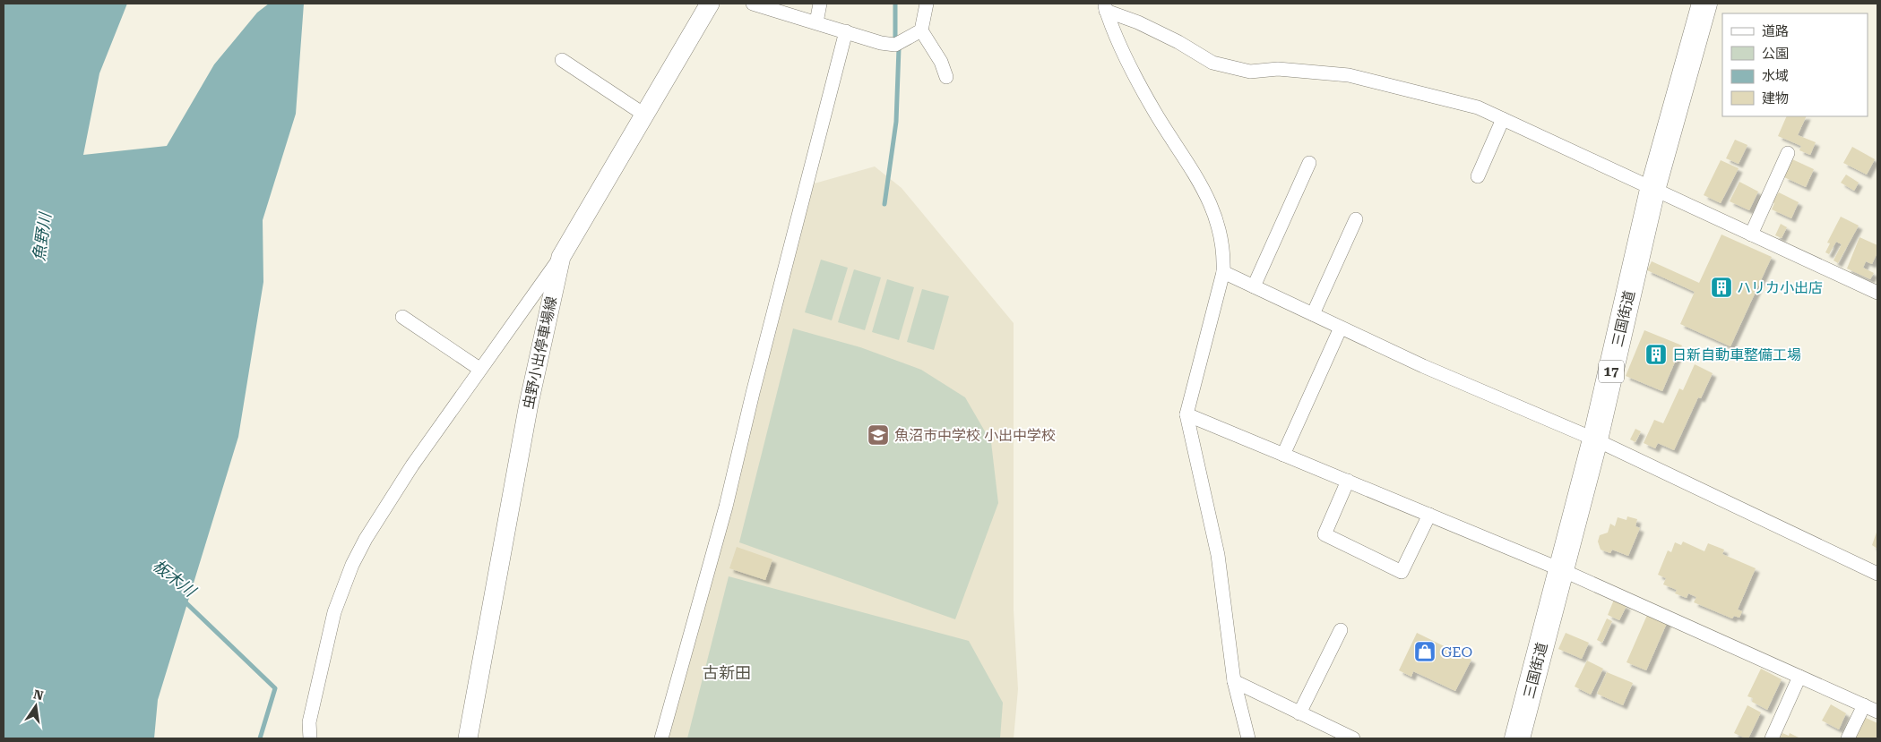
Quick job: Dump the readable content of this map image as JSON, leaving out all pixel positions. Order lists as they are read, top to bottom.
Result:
{
  "streets": {
    "highway": ["三国街道", "17"],
    "main road": ["虫野小出停車場線"]
  },
  "districts": ["古新田"],
  "water": ["魚野川", "板木川"],
  "places": {
    "building": ["ハリカ小出店", "日新自動車整備工場"],
    "school or university": ["魚沼市中学校 小出中学校"],
    "shop": ["GEO"]
  },
  "legend": [
    "道路",
    "公園",
    "水域",
    "建物"
  ],
  "north": "top"
}
